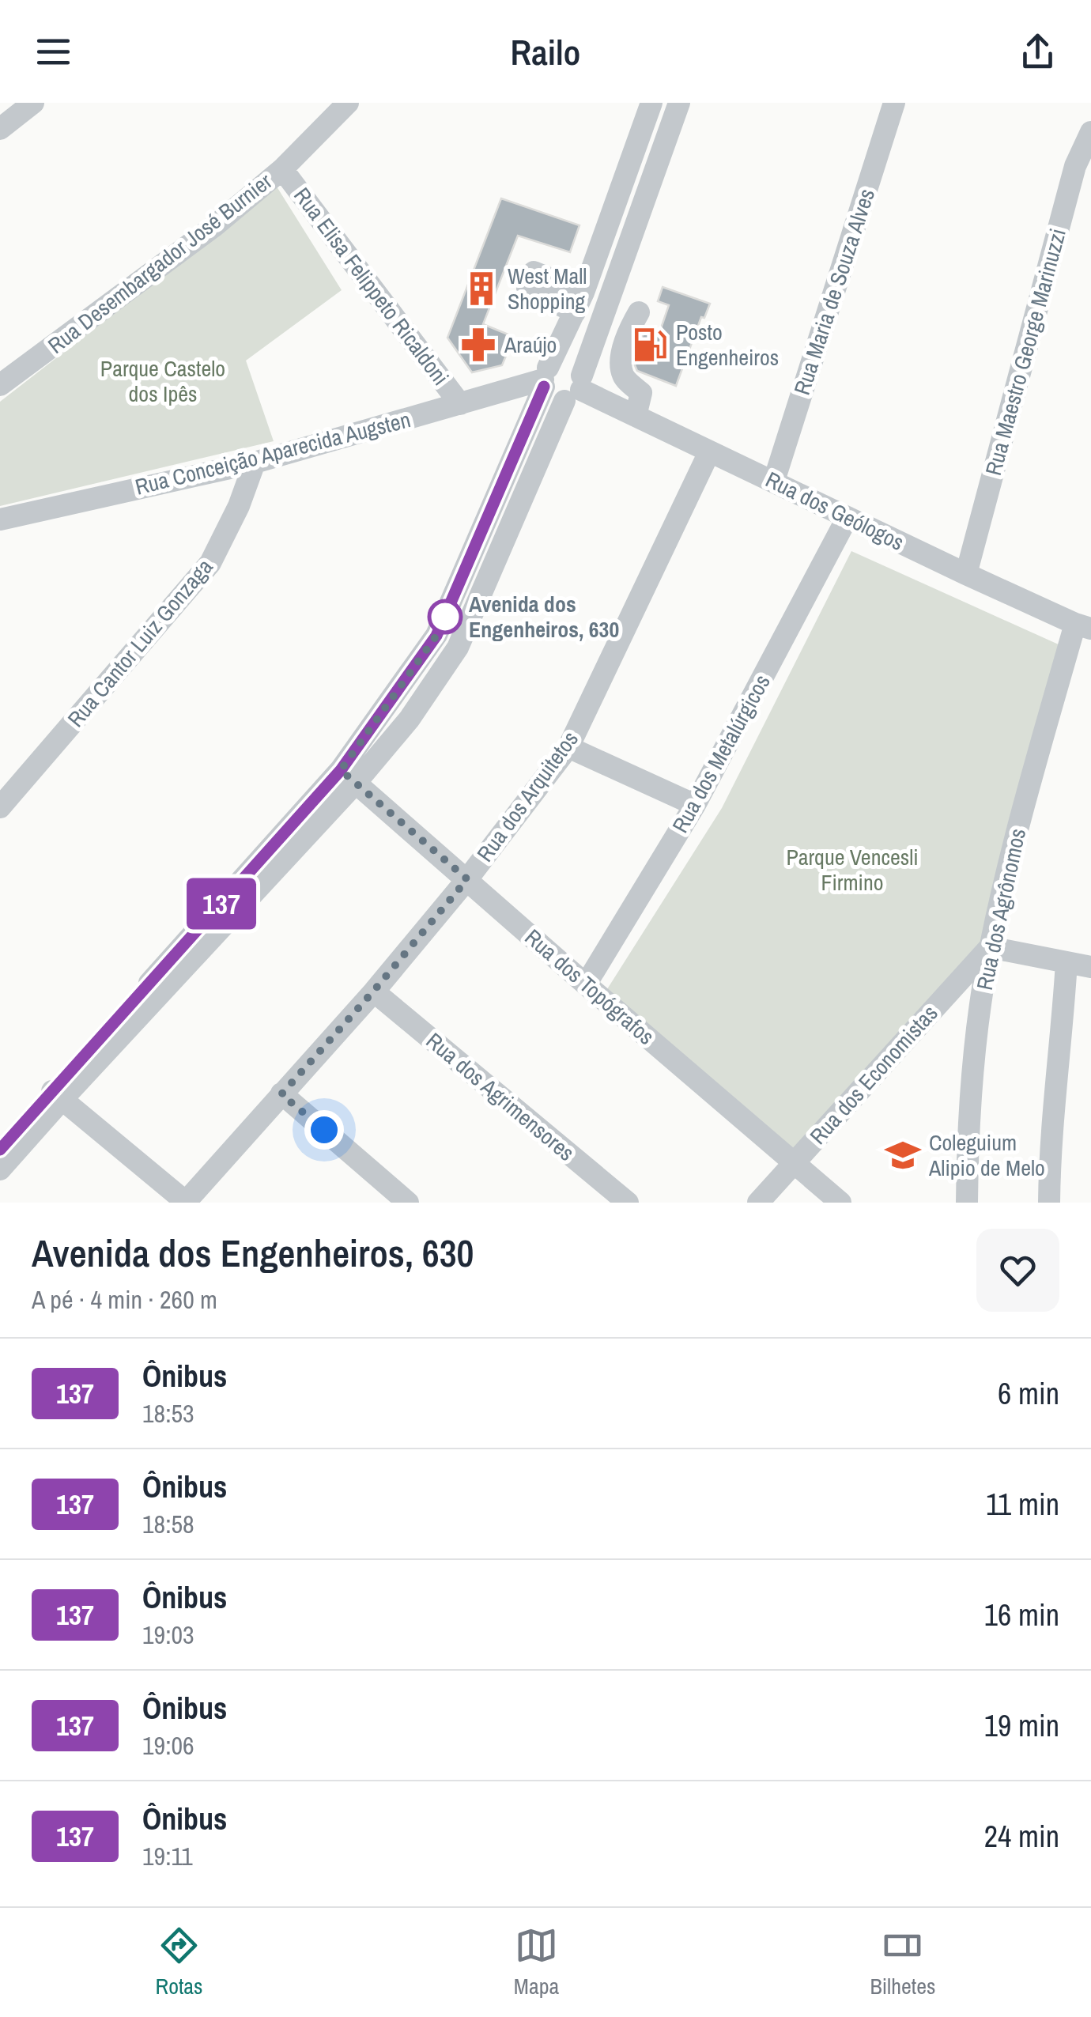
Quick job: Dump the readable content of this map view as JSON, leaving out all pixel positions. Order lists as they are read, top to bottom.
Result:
{
  "streets": {
    "street": [
      "Rua Desembargador José Burnier",
      "Rua Elisa Felippeto Ricaldoni",
      "Rua Maria de Souza Alves",
      "Rua Maestro George Marinuzzi",
      "Rua Conceição Aparecida Augsten",
      "Rua dos Geólogos",
      "Rua Cantor Luiz Gonzaga",
      "Rua dos Metalúrgicos",
      "Rua dos Arquitetos",
      "Rua dos Agrônomos",
      "Rua dos Topógrafos",
      "Rua dos Economistas",
      "Rua dos Agrimensores"
    ]
  },
  "crossings": [
    ["Rua Desembargador José Burnier", "Rua Elisa Felippeto Ricaldoni"],
    ["Rua Elisa Felippeto Ricaldoni", "Rua Conceição Aparecida Augsten"],
    ["Rua Maria de Souza Alves", "Rua dos Geólogos"],
    ["Rua Maestro George Marinuzzi", "Rua dos Geólogos"],
    ["Rua Conceição Aparecida Augsten", "Rua Cantor Luiz Gonzaga"],
    ["Rua dos Geólogos", "Rua dos Metalúrgicos"],
    ["Rua dos Geólogos", "Rua dos Arquitetos"],
    ["Rua dos Geólogos", "Rua dos Agrônomos"],
    ["Rua dos Metalúrgicos", "Rua dos Topógrafos"],
    ["Rua dos Arquitetos", "Rua dos Topógrafos"],
    ["Rua dos Arquitetos", "Rua dos Agrimensores"],
    ["Rua dos Agrônomos", "Rua dos Economistas"],
    ["Rua dos Topógrafos", "Rua dos Economistas"]
  ],
  "parks": ["Parque Castelo dos Ipês", "Parque Vencesli Firmino"],
  "places": {
    "building": ["West Mall Shopping"],
    "pharmacy": ["Araújo"],
    "fuel station": ["Posto Engenheiros"],
    "other": ["Avenida dos Engenheiros, 630"],
    "school or university": ["Coleguium Alipio de Melo"]
  },
  "lines": ["bus line 137"],
  "page": {
    "header": "Railo",
    "on_map": "137",
    "heading": ["Avenida dos Engenheiros, 630", "A pé · 4 min · 260 m"],
    "list": [
      {
        "mark": "137",
        "name": "Ônibus",
        "note": "18:53",
        "value": "6 min"
      },
      {
        "mark": "137",
        "name": "Ônibus",
        "note": "18:58",
        "value": "11 min"
      },
      {
        "mark": "137",
        "name": "Ônibus",
        "note": "19:03",
        "value": "16 min"
      },
      {
        "mark": "137",
        "name": "Ônibus",
        "note": "19:06",
        "value": "19 min"
      },
      {
        "mark": "137",
        "name": "Ônibus",
        "note": "19:11",
        "value": "24 min"
      }
    ],
    "tabs": ["Rotas", "Mapa", "Bilhetes"]
  }
}
